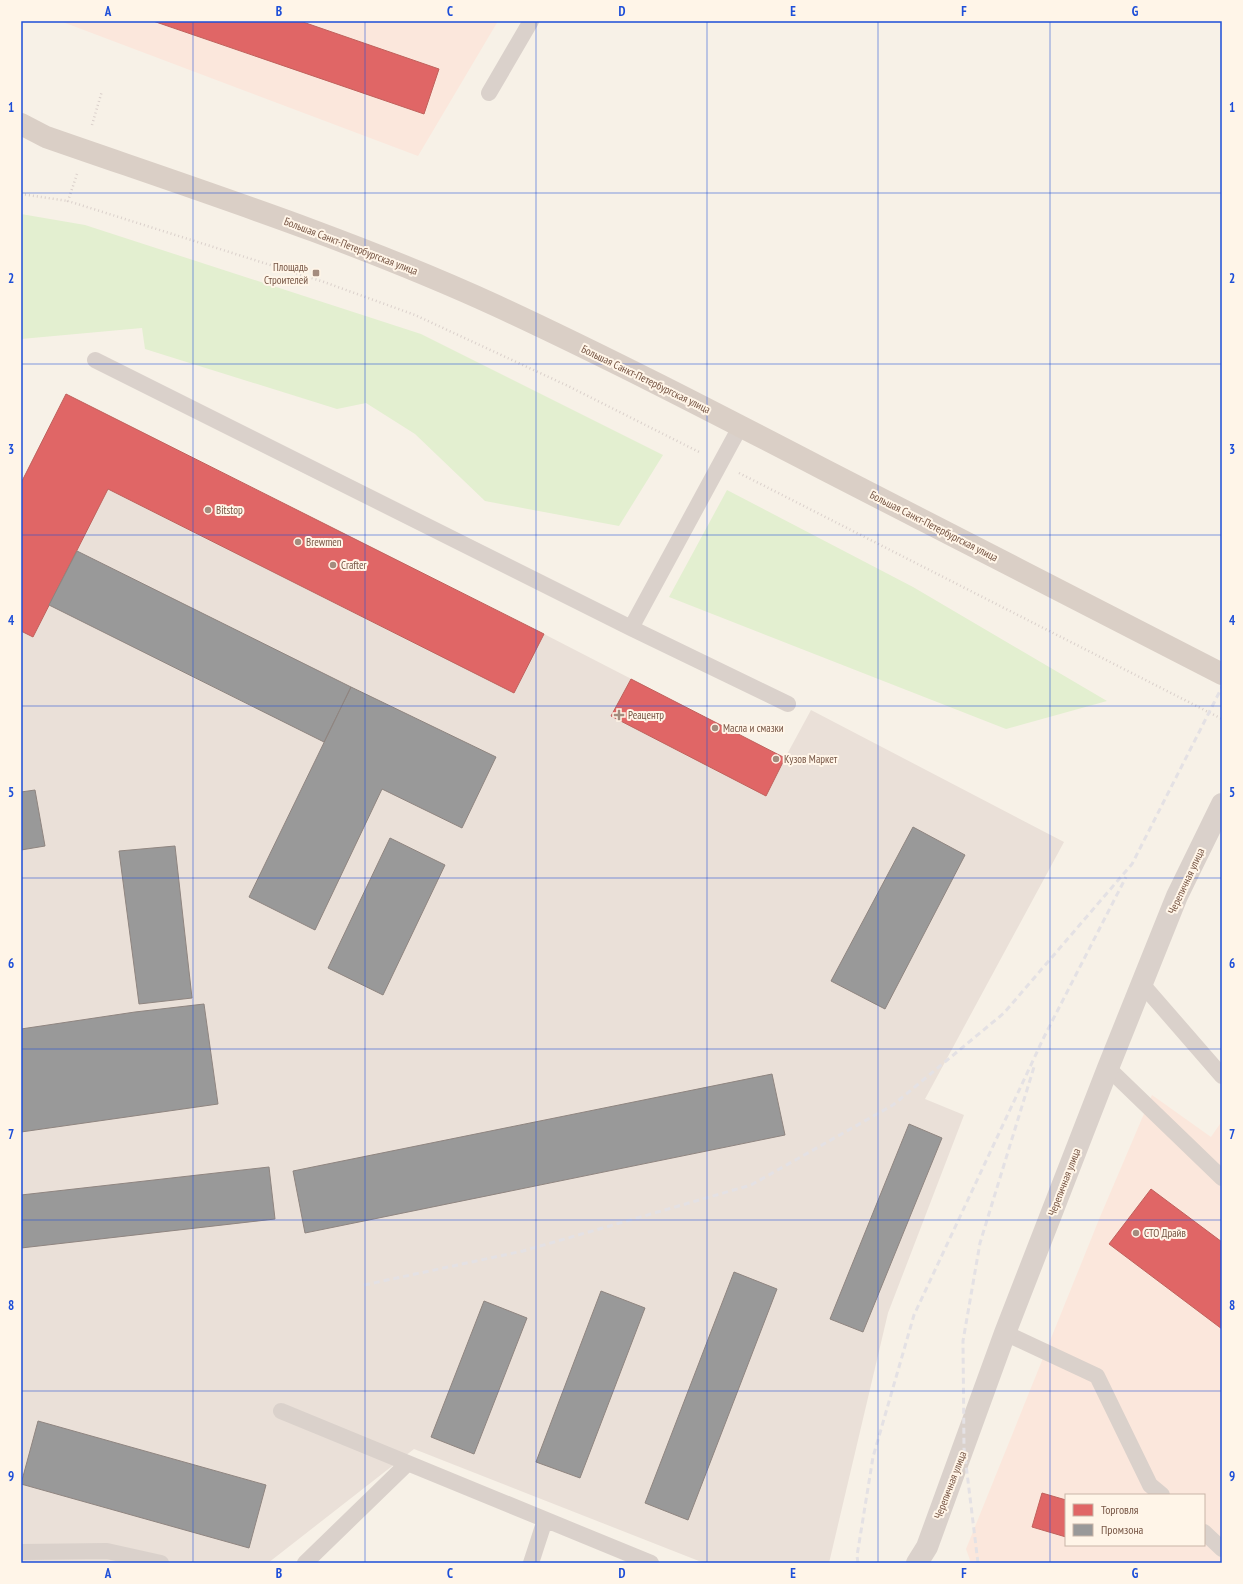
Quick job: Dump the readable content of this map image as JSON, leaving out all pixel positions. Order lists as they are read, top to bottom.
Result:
{
  "streets": {
    "main road": ["Большая Санкт-Петербургская улица"],
    "street": ["Черепичная улица"]
  },
  "places": {
    "transit": ["Площадь Строителей"],
    "other": [
      "Bitstop",
      "Brewmen",
      "Crafter",
      "Масла и смазки",
      "Кузов Маркет",
      "СТО Драйв"
    ],
    "health": ["Реацентр"]
  },
  "legend": ["Торговля", "Промзона"],
  "grid": {
    "columns": [
      "A",
      "B",
      "C",
      "D",
      "E",
      "F",
      "G"
    ],
    "rows": [
      "1",
      "2",
      "3",
      "4",
      "5",
      "6",
      "7",
      "8",
      "9"
    ]
  }
}
